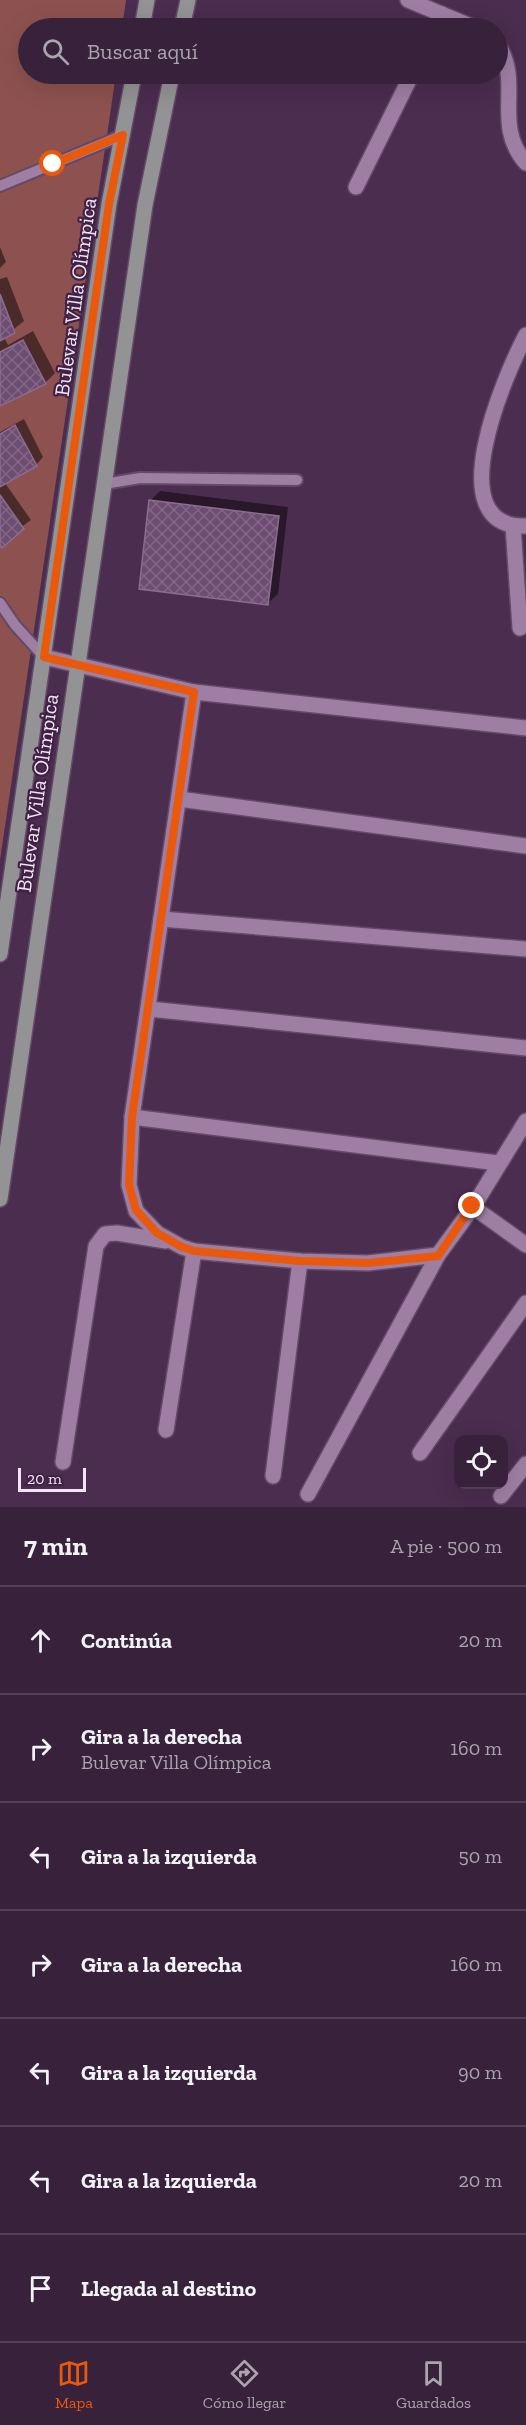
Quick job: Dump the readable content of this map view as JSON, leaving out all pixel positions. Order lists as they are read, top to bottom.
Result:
{
  "streets": {
    "main road": ["Bulevar Villa Olímpica"]
  },
  "scale_bar": "20 m",
  "page": {
    "search": "Buscar aquí",
    "scale": "20 m",
    "heading": ["7 min", "A pie · 500 m"],
    "list": [
      ["Continúa", "20 m"],
      ["Gira a la derecha", "Bulevar Villa Olímpica", "160 m"],
      ["Gira a la izquierda", "50 m"],
      ["Gira a la derecha", "160 m"],
      ["Gira a la izquierda", "90 m"],
      ["Gira a la izquierda", "20 m"],
      "Llegada al destino"
    ],
    "nav": ["Mapa", "Cómo llegar", "Guardados"]
  }
}
